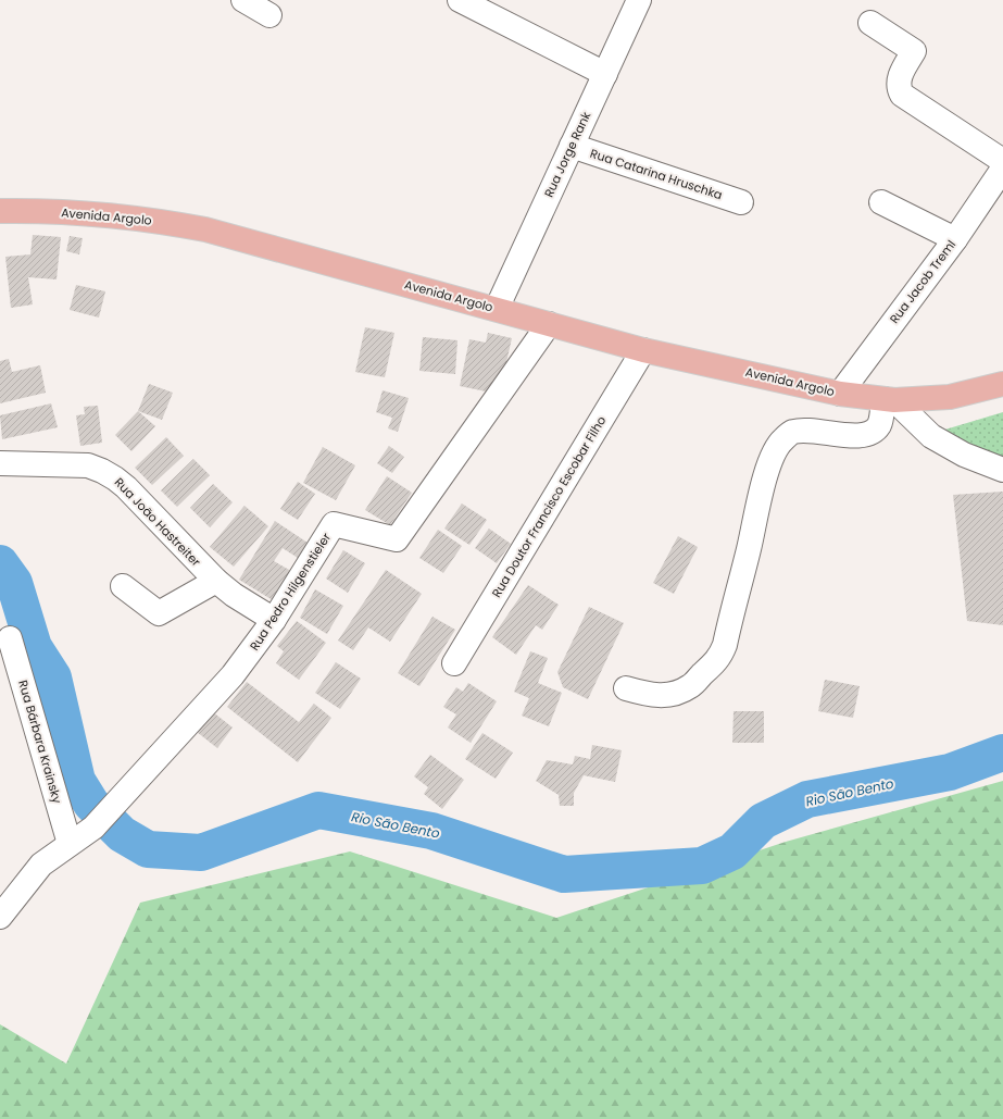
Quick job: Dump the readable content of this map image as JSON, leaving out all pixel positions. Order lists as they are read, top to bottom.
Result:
{
  "streets": {
    "main road": ["Avenida Argolo"],
    "street": [
      "Rua Jorge Rank",
      "Rua Catarina Hruschka",
      "Rua Jacob Treml",
      "Rua Doutor Francisco Escobar Filho",
      "Rua João Hastreiter",
      "Rua Pedro Hilgenstieler",
      "Rua Bárbara Krainsky"
    ]
  },
  "crossings": [
    ["Rua Jorge Rank", "Rua Catarina Hruschka"],
    ["Rua Jorge Rank", "Avenida Argolo"],
    ["Avenida Argolo", "Rua Jacob Treml"],
    ["Avenida Argolo", "Rua Doutor Francisco Escobar Filho"],
    ["Avenida Argolo", "Rua Pedro Hilgenstieler"],
    ["Rua João Hastreiter", "Rua Pedro Hilgenstieler"],
    ["Rua Pedro Hilgenstieler", "Rua Bárbara Krainsky"]
  ],
  "water": ["Rio São Bento"]
}
